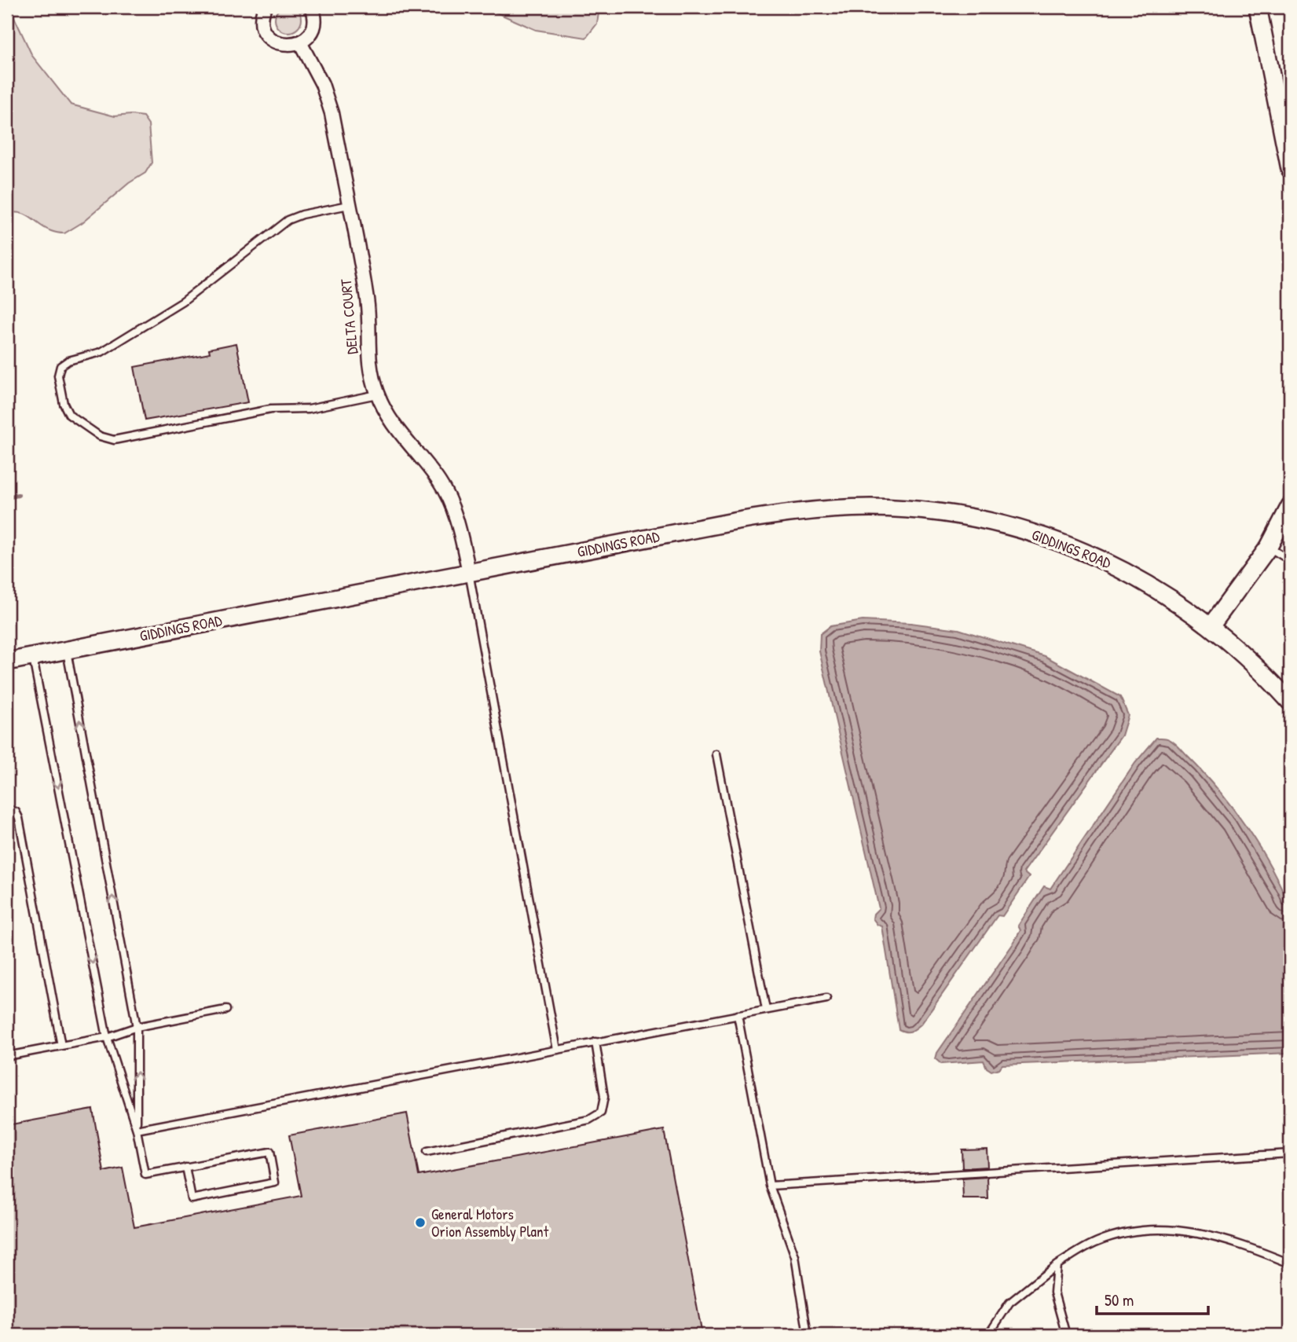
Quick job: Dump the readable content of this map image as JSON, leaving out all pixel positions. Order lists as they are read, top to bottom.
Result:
{
  "streets": {
    "main road": ["GIDDINGS ROAD"],
    "street": ["DELTA COURT"]
  },
  "crossings": [
    ["DELTA COURT", "GIDDINGS ROAD"]
  ],
  "places": ["General Motors Orion Assembly Plant"],
  "scale_bar": "50 m"
}
